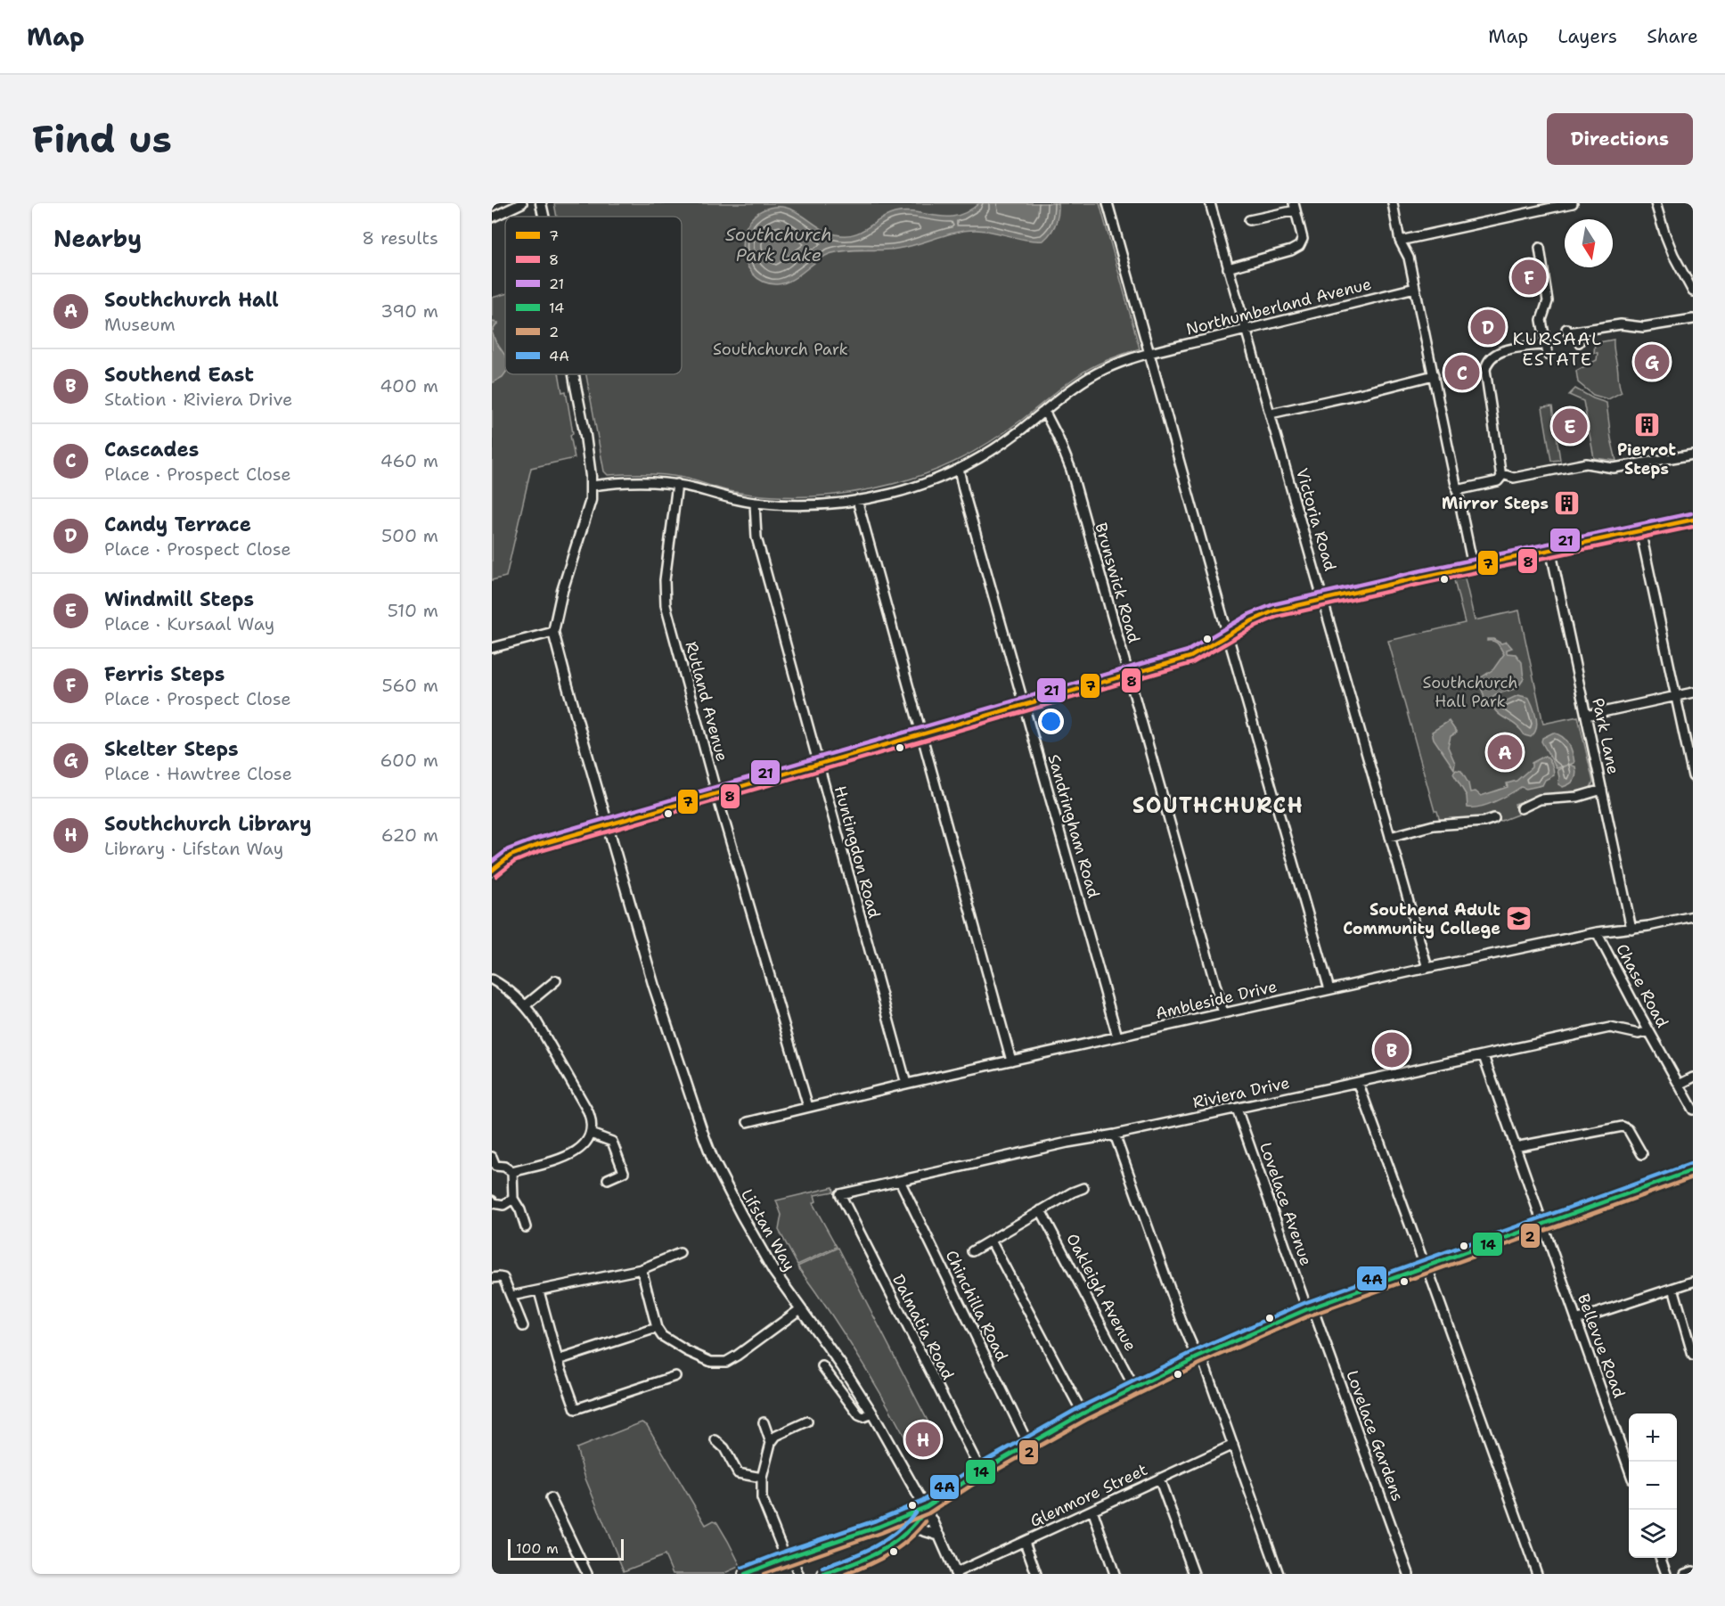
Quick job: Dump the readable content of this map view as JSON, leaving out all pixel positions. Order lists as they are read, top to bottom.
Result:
{
  "streets": {
    "street": [
      "Northumberland Avenue",
      "Victoria Road",
      "Brunswick Road",
      "Rutland Avenue",
      "Park Lane",
      "Sandringham Road",
      "Huntingdon Road",
      "Chase Road",
      "Ambleside Drive",
      "Riviera Drive",
      "Lovelace Avenue",
      "Lifstan Way",
      "Oakleigh Avenue",
      "Chinchilla Road",
      "Dalmatia Road",
      "Bellevue Road",
      "Lovelace Gardens",
      "Glenmore Street"
    ]
  },
  "crossings": [
    ["Northumberland Avenue", "Victoria Road"],
    ["Northumberland Avenue", "Brunswick Road"],
    ["Northumberland Avenue", "Rutland Avenue"],
    ["Northumberland Avenue", "Sandringham Road"],
    ["Northumberland Avenue", "Huntingdon Road"],
    ["Northumberland Avenue", "Lifstan Way"],
    ["Victoria Road", "Ambleside Drive"],
    ["Brunswick Road", "Ambleside Drive"],
    ["Rutland Avenue", "Ambleside Drive"],
    ["Park Lane", "Ambleside Drive"],
    ["Sandringham Road", "Ambleside Drive"],
    ["Huntingdon Road", "Ambleside Drive"],
    ["Chase Road", "Ambleside Drive"],
    ["Chase Road", "Riviera Drive"],
    ["Riviera Drive", "Lovelace Avenue"],
    ["Riviera Drive", "Chinchilla Road"],
    ["Riviera Drive", "Dalmatia Road"],
    ["Riviera Drive", "Bellevue Road"],
    ["Lovelace Avenue", "Lovelace Gardens"],
    ["Lifstan Way", "Glenmore Street"]
  ],
  "districts": ["KURSAAL ESTATE", "SOUTHCHURCH"],
  "water": ["Southchurch Park Lake"],
  "parks": ["Southchurch Park", "Southchurch Hall Park"],
  "places": {
    "building": ["Pierrot Steps", "Mirror Steps"],
    "school or university": ["Southend Adult Community College"]
  },
  "lines": [
    "transit line 21",
    "transit line 7",
    "transit line 8",
    "transit line 4A",
    "transit line 14",
    "transit line 2"
  ],
  "legend": [
    "7",
    "8",
    "21",
    "14",
    "2",
    "4A"
  ],
  "scale_bar": "100 m",
  "north": "bottom",
  "page": {
    "header": "Map",
    "nav": ["Map", "Layers", "Share"],
    "buttons": "Directions",
    "title": "Find us",
    "heading": ["Nearby", "8 results"],
    "pins": [
      "F",
      "D",
      "G",
      "C",
      "E",
      "A",
      "B",
      "H"
    ],
    "list": [
      {
        "mark": "A",
        "name": "Southchurch Hall",
        "note": "Museum",
        "value": "390 m"
      },
      {
        "mark": "B",
        "name": "Southend East",
        "note": "Station · Riviera Drive",
        "value": "400 m"
      },
      {
        "mark": "C",
        "name": "Cascades",
        "note": "Place · Prospect Close",
        "value": "460 m"
      },
      {
        "mark": "D",
        "name": "Candy Terrace",
        "note": "Place · Prospect Close",
        "value": "500 m"
      },
      {
        "mark": "E",
        "name": "Windmill Steps",
        "note": "Place · Kursaal Way",
        "value": "510 m"
      },
      {
        "mark": "F",
        "name": "Ferris Steps",
        "note": "Place · Prospect Close",
        "value": "560 m"
      },
      {
        "mark": "G",
        "name": "Skelter Steps",
        "note": "Place · Hawtree Close",
        "value": "600 m"
      },
      {
        "mark": "H",
        "name": "Southchurch Library",
        "note": "Library · Lifstan Way",
        "value": "620 m"
      }
    ],
    "map_buttons": ["+", "−"],
    "scale": "100 m"
  }
}
